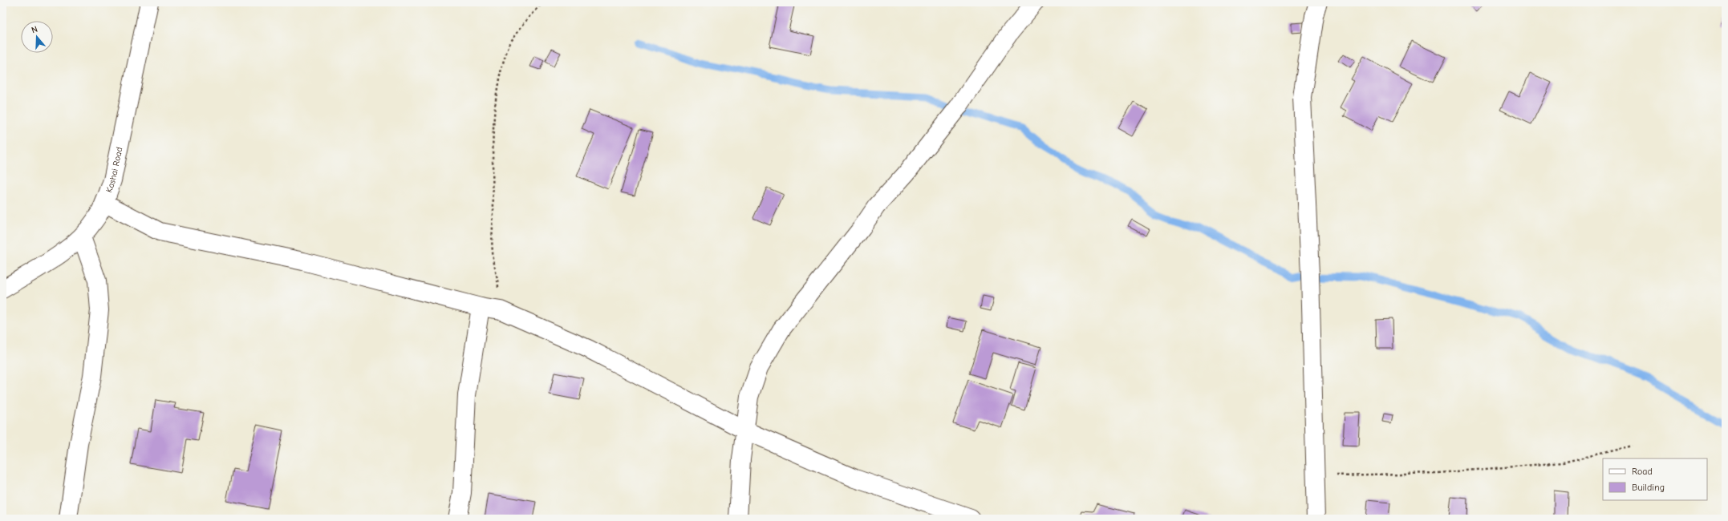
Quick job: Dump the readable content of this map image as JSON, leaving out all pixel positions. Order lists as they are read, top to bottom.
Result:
{
  "streets": {
    "street": ["Kashai Road"]
  },
  "legend": ["Road", "Building"],
  "north": "top"
}
